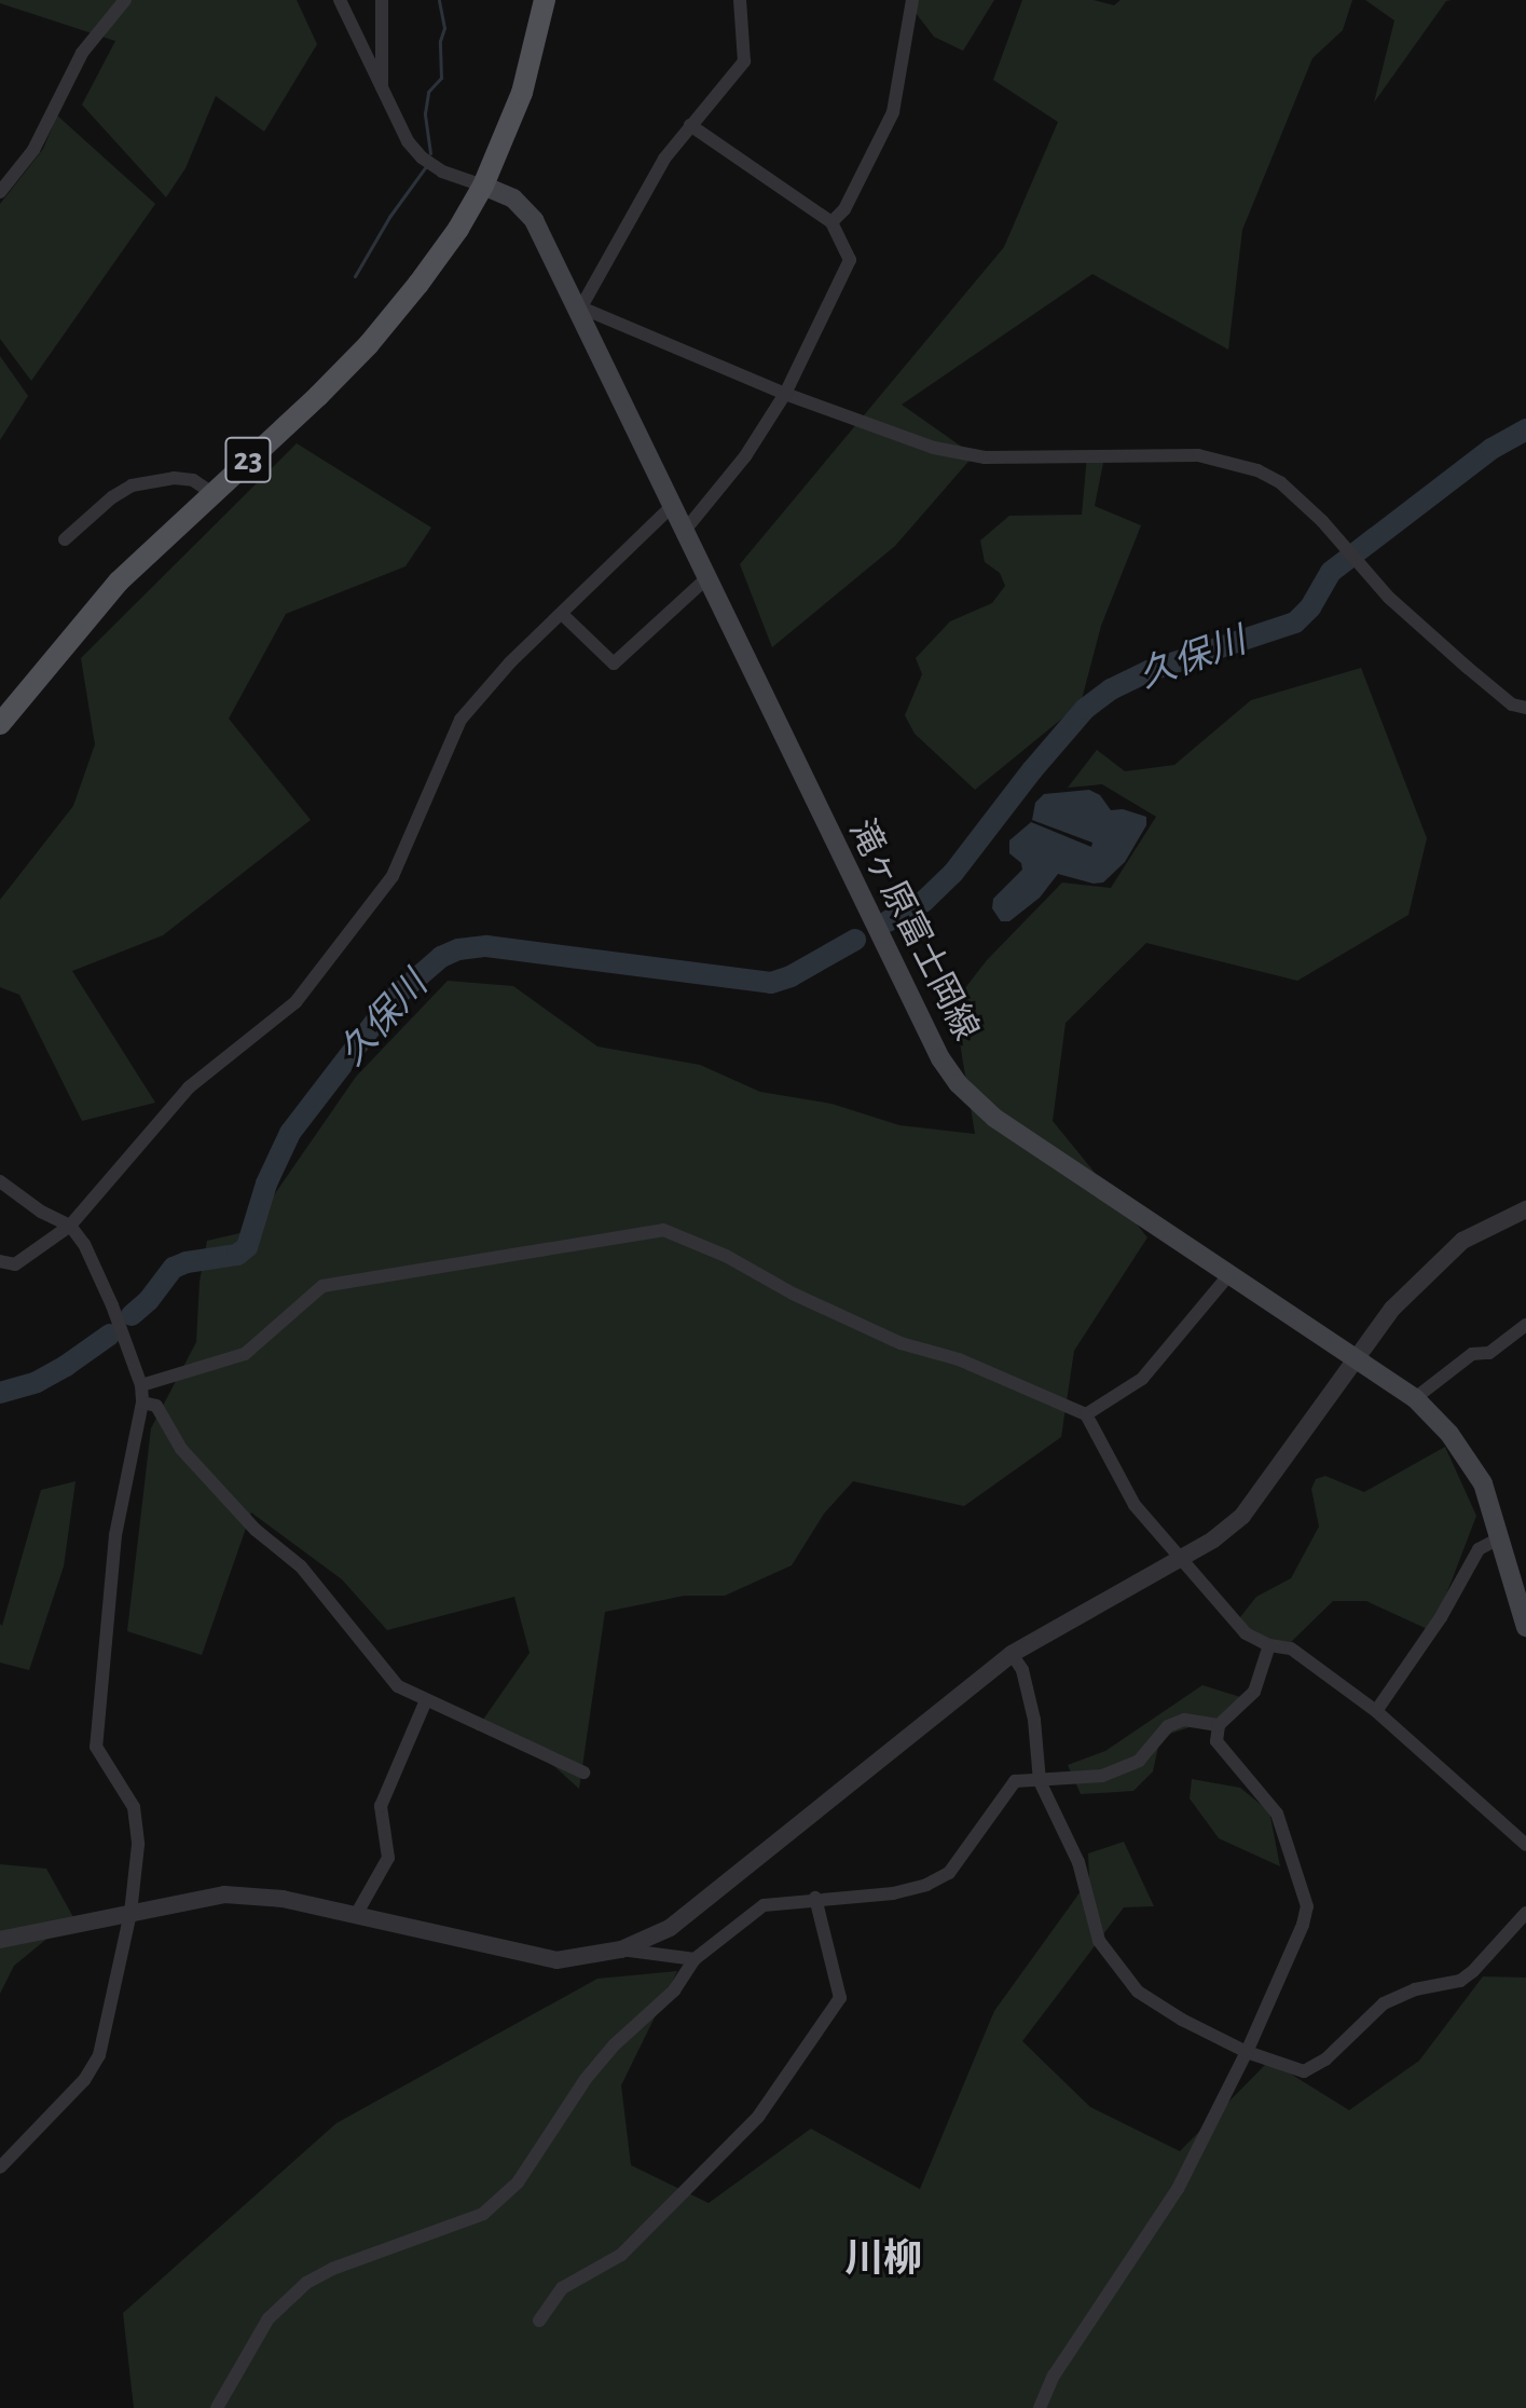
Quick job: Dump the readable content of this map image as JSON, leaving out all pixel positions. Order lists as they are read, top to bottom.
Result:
{
  "streets": {
    "main road": ["23", "滝ヶ原富士岡線"]
  },
  "crossings": [
    ["23", "滝ヶ原富士岡線"]
  ],
  "districts": ["川柳"],
  "water": ["久保川"]
}
